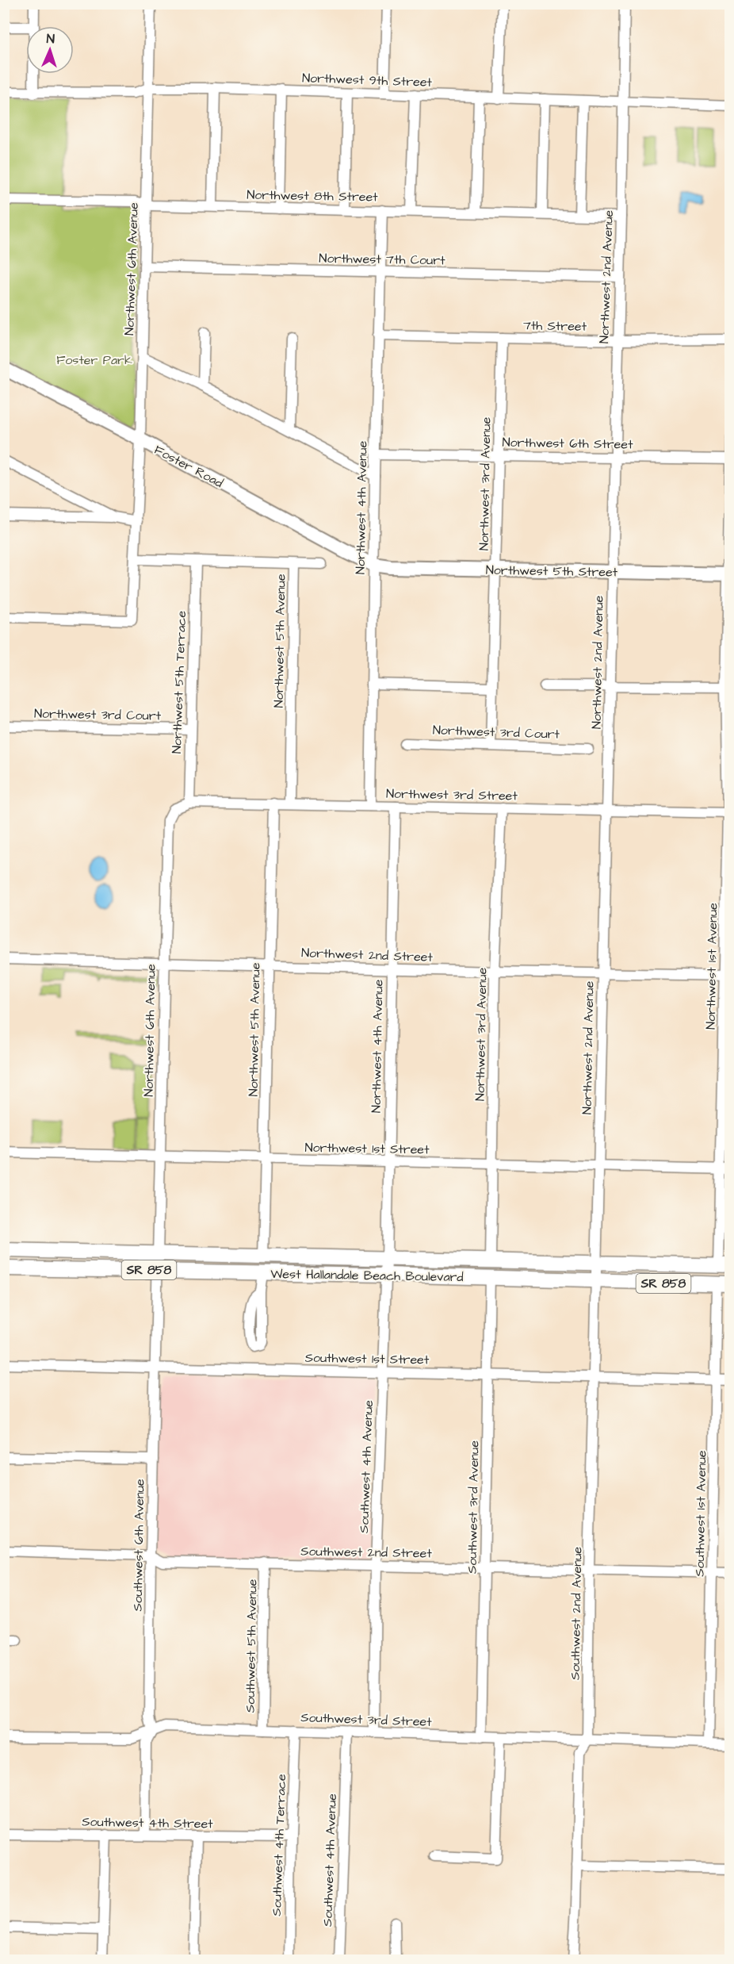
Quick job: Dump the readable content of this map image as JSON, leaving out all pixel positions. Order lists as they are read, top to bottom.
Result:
{
  "streets": {
    "main road": ["SR 858", "West Hallandale Beach Boulevard"],
    "street": [
      "Northwest 9th Street",
      "Northwest 8th Street",
      "Northwest 7th Court",
      "Northwest 6th Avenue",
      "Northwest 2nd Avenue",
      "7th Street",
      "Northwest 6th Street",
      "Foster Road",
      "Northwest 3rd Avenue",
      "Northwest 4th Avenue",
      "Northwest 5th Street",
      "Northwest 5th Avenue",
      "Northwest 5th Terrace",
      "Northwest 3rd Court",
      "Northwest 3rd Street",
      "Northwest 2nd Street",
      "Northwest 1st Avenue",
      "Northwest 1st Street",
      "Southwest 1st Street",
      "Southwest 4th Avenue",
      "Southwest 3rd Avenue",
      "Southwest 1st Avenue",
      "Southwest 6th Avenue",
      "Southwest 2nd Street",
      "Southwest 2nd Avenue",
      "Southwest 5th Avenue",
      "Southwest 3rd Street",
      "Southwest 4th Street",
      "Southwest 4th Terrace"
    ]
  },
  "crossings": [
    ["Northwest 9th Street", "Northwest 6th Avenue"],
    ["Northwest 9th Street", "Northwest 2nd Avenue"],
    ["Northwest 8th Street", "Northwest 6th Avenue"],
    ["Northwest 8th Street", "Northwest 2nd Avenue"],
    ["Northwest 8th Street", "Northwest 4th Avenue"],
    ["Northwest 7th Court", "Northwest 6th Avenue"],
    ["Northwest 7th Court", "Northwest 2nd Avenue"],
    ["Northwest 7th Court", "Northwest 4th Avenue"],
    ["Northwest 6th Avenue", "Foster Road"],
    ["Northwest 6th Avenue", "Northwest 3rd Street"],
    ["Northwest 6th Avenue", "Northwest 2nd Street"],
    ["Northwest 6th Avenue", "Northwest 1st Street"],
    ["Northwest 6th Avenue", "West Hallandale Beach Boulevard"],
    ["Northwest 6th Avenue", "Southwest 6th Avenue"],
    ["Northwest 2nd Avenue", "7th Street"],
    ["Northwest 2nd Avenue", "Northwest 6th Street"],
    ["Northwest 2nd Avenue", "Northwest 5th Street"],
    ["Northwest 2nd Avenue", "Northwest 3rd Street"],
    ["Northwest 2nd Avenue", "Northwest 2nd Street"],
    ["Northwest 2nd Avenue", "Northwest 1st Street"],
    ["Northwest 2nd Avenue", "West Hallandale Beach Boulevard"],
    ["Northwest 2nd Avenue", "Southwest 2nd Avenue"],
    ["7th Street", "Northwest 3rd Avenue"],
    ["7th Street", "Northwest 4th Avenue"],
    ["Northwest 6th Street", "Northwest 3rd Avenue"],
    ["Northwest 6th Street", "Northwest 4th Avenue"],
    ["Northwest 6th Street", "Northwest 1st Avenue"],
    ["Foster Road", "Northwest 4th Avenue"],
    ["Foster Road", "Northwest 5th Street"],
    ["Northwest 3rd Avenue", "Northwest 5th Street"],
    ["Northwest 3rd Avenue", "Northwest 3rd Court"],
    ["Northwest 3rd Avenue", "Northwest 3rd Street"],
    ["Northwest 3rd Avenue", "Northwest 2nd Street"],
    ["Northwest 3rd Avenue", "Northwest 1st Street"],
    ["Northwest 3rd Avenue", "West Hallandale Beach Boulevard"],
    ["Northwest 4th Avenue", "Northwest 5th Street"],
    ["Northwest 4th Avenue", "Northwest 3rd Street"],
    ["Northwest 4th Avenue", "Northwest 2nd Street"],
    ["Northwest 4th Avenue", "Northwest 1st Street"],
    ["Northwest 4th Avenue", "West Hallandale Beach Boulevard"],
    ["Northwest 4th Avenue", "Southwest 4th Avenue"],
    ["Northwest 5th Street", "Northwest 1st Avenue"],
    ["Northwest 5th Avenue", "Northwest 3rd Street"],
    ["Northwest 5th Avenue", "Northwest 2nd Street"],
    ["Northwest 5th Avenue", "Northwest 1st Street"],
    ["Northwest 5th Avenue", "West Hallandale Beach Boulevard"],
    ["Northwest 5th Terrace", "Northwest 3rd Court"],
    ["Northwest 5th Terrace", "Northwest 3rd Street"],
    ["Northwest 3rd Street", "Northwest 1st Avenue"],
    ["Northwest 2nd Street", "Northwest 1st Avenue"],
    ["Northwest 1st Avenue", "Northwest 1st Street"],
    ["Northwest 1st Avenue", "West Hallandale Beach Boulevard"],
    ["West Hallandale Beach Boulevard", "Southwest 4th Avenue"],
    ["West Hallandale Beach Boulevard", "Southwest 3rd Avenue"],
    ["West Hallandale Beach Boulevard", "Southwest 1st Avenue"],
    ["West Hallandale Beach Boulevard", "Southwest 6th Avenue"],
    ["West Hallandale Beach Boulevard", "Southwest 2nd Avenue"],
    ["Southwest 1st Street", "Southwest 4th Avenue"],
    ["Southwest 1st Street", "Southwest 3rd Avenue"],
    ["Southwest 1st Street", "Southwest 1st Avenue"],
    ["Southwest 1st Street", "Southwest 6th Avenue"],
    ["Southwest 1st Street", "Southwest 2nd Avenue"],
    ["Southwest 4th Avenue", "Southwest 2nd Street"],
    ["Southwest 4th Avenue", "Southwest 3rd Street"],
    ["Southwest 3rd Avenue", "Southwest 2nd Street"],
    ["Southwest 3rd Avenue", "Southwest 3rd Street"],
    ["Southwest 1st Avenue", "Southwest 2nd Street"],
    ["Southwest 1st Avenue", "Southwest 3rd Street"],
    ["Southwest 6th Avenue", "Southwest 2nd Street"],
    ["Southwest 6th Avenue", "Southwest 3rd Street"],
    ["Southwest 6th Avenue", "Southwest 4th Street"],
    ["Southwest 2nd Street", "Southwest 2nd Avenue"],
    ["Southwest 2nd Street", "Southwest 5th Avenue"],
    ["Southwest 2nd Avenue", "Southwest 3rd Street"],
    ["Southwest 5th Avenue", "Southwest 3rd Street"],
    ["Southwest 3rd Street", "Southwest 4th Terrace"],
    ["Southwest 4th Street", "Southwest 4th Terrace"]
  ],
  "parks": ["Foster Park"],
  "north": "top"
}
